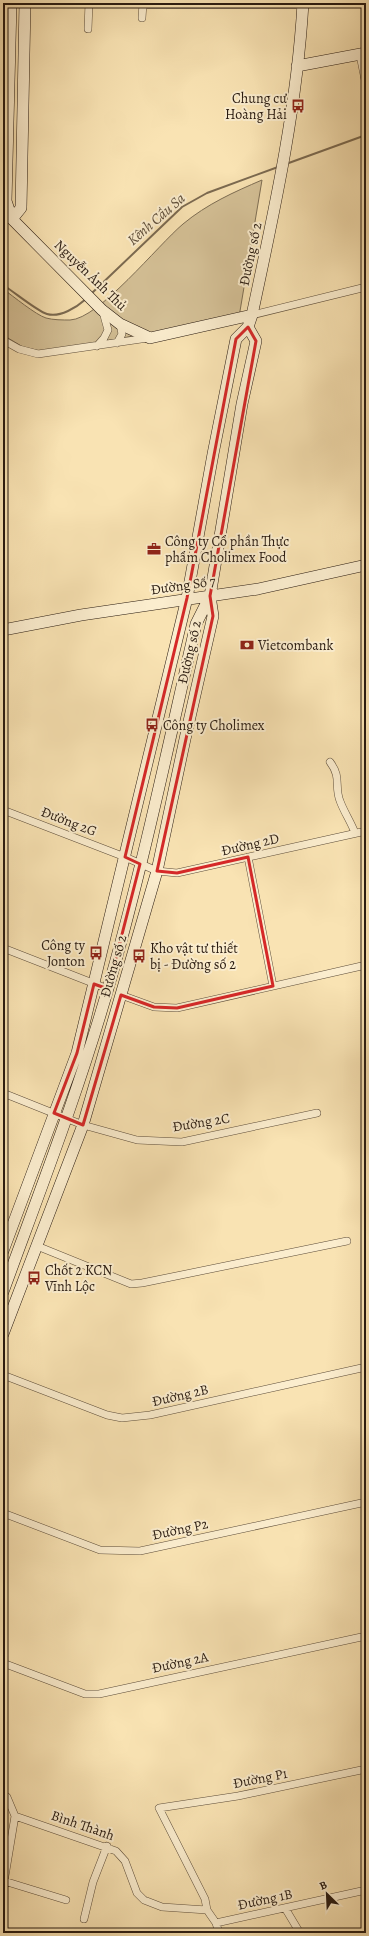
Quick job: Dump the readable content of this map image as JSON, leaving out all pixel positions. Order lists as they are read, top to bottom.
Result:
{
  "streets": {
    "main road": ["Đường số 2", "Nguyễn Ảnh Thủ", "Đường Số 7"],
    "street": [
      "Đường 2G",
      "Đường 2D",
      "Đường 2C",
      "Đường 2B",
      "Đường P2",
      "Đường 2A",
      "Đường P1",
      "Bình Thành",
      "Đường 1B"
    ]
  },
  "crossings": [
    ["Đường số 2", "Đường Số 7"],
    ["Đường số 2", "Đường 2G"],
    ["Đường số 2", "Đường 2D"],
    ["Đường số 2", "Đường 2C"],
    ["Đường 2G", "Đường 2D"],
    ["Đường P1", "Bình Thành"]
  ],
  "water": ["Kênh Cầu Sa"],
  "places": {
    "bus stop": [
      "Chung cư Hoàng Hải",
      "Công ty Cholimex",
      "Công ty Jonton",
      "Kho vật tư thiết bị - Đường số 2",
      "Chốt 2 KCN Vĩnh Lộc"
    ],
    "office": ["Công ty Cổ phần Thực phẩm Cholimex Food"],
    "bank": ["Vietcombank"]
  },
  "north": "top left"
}
